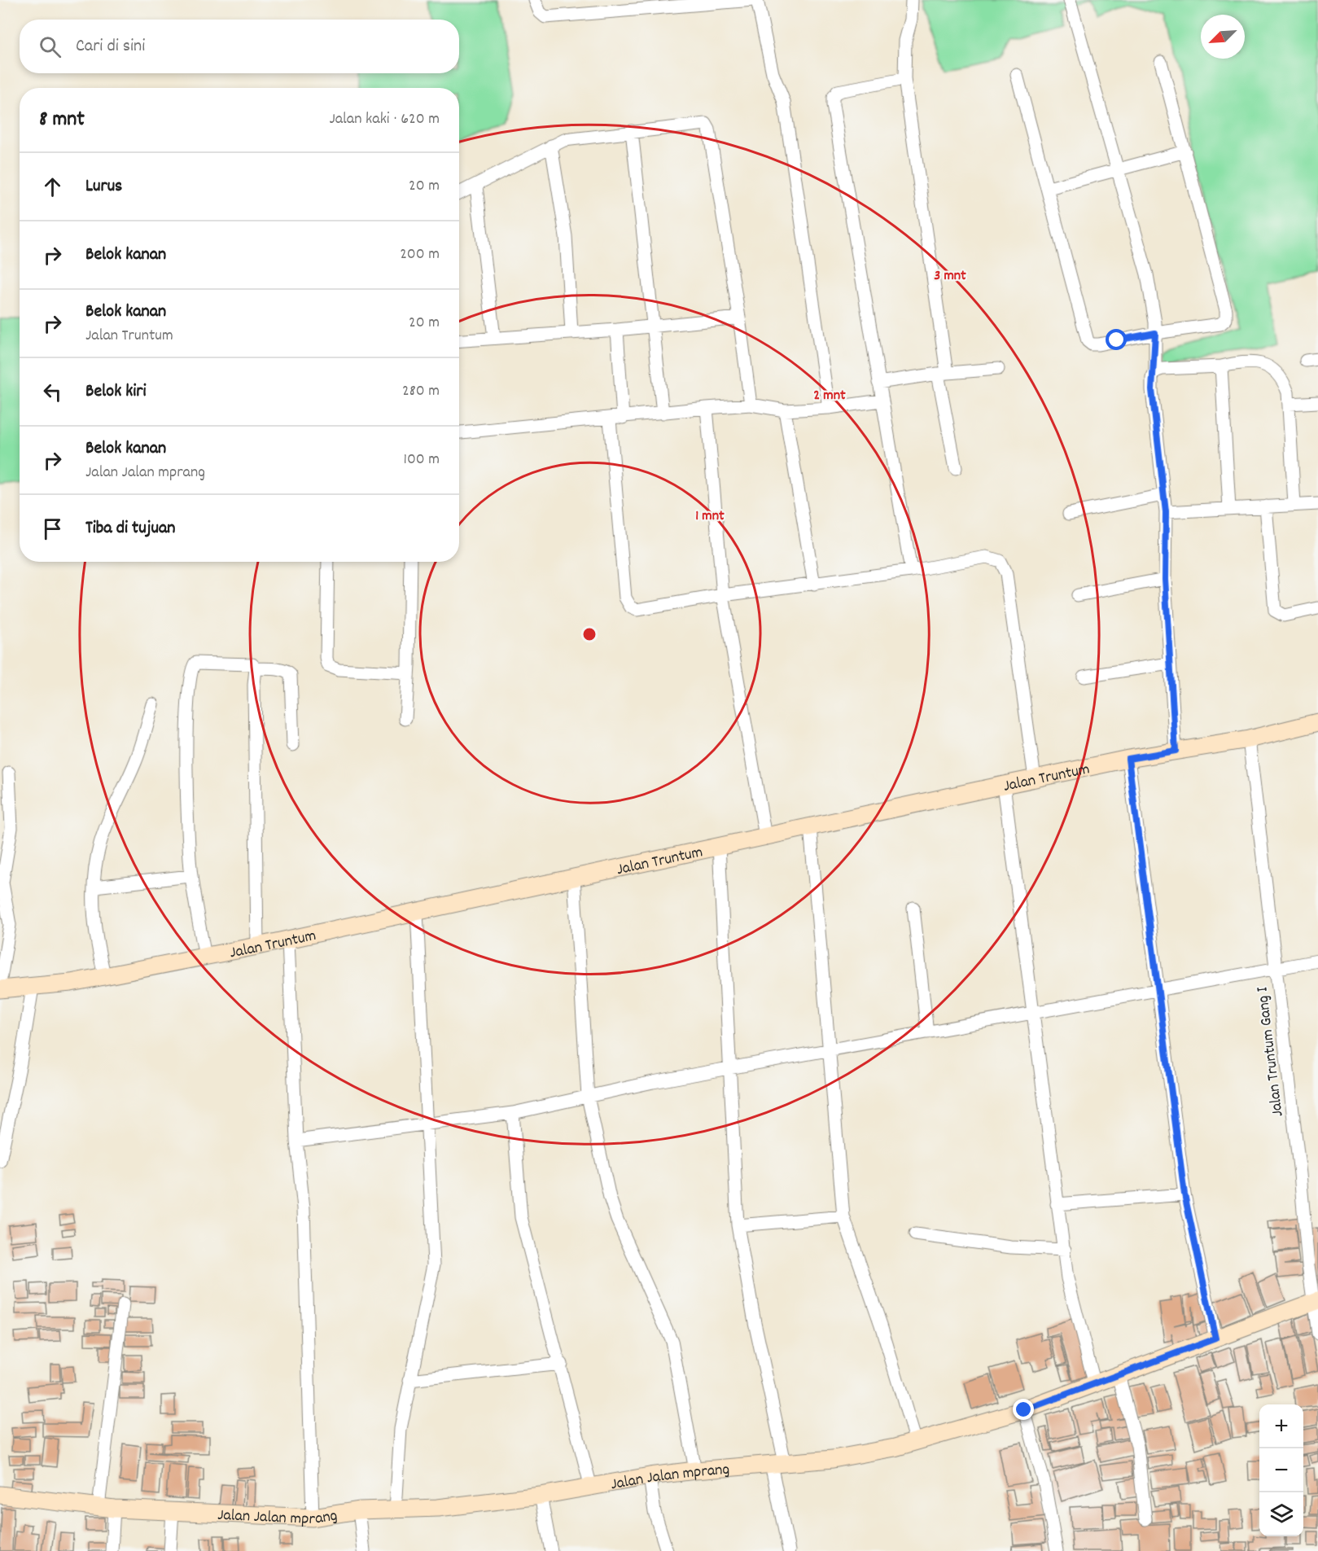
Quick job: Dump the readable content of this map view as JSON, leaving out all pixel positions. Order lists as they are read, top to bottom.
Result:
{
  "streets": {
    "street": ["Jalan Truntum", "Jalan Truntum Gang I", "Jalan Jalan mprang"]
  },
  "crossings": [
    ["Jalan Truntum", "Jalan Truntum Gang I"],
    ["Jalan Truntum Gang I", "Jalan Jalan mprang"]
  ],
  "north": "bottom left",
  "page": {
    "search": "Cari di sini",
    "heading": ["8 mnt", "Jalan kaki · 620 m"],
    "list": [
      ["Lurus", "20 m"],
      ["Belok kanan", "200 m"],
      ["Belok kanan", "Jalan Truntum", "20 m"],
      ["Belok kiri", "280 m"],
      ["Belok kanan", "Jalan Jalan mprang", "100 m"],
      "Tiba di tujuan"
    ],
    "map_buttons": ["+", "−"]
  },
  "rings": ["3 mnt", "2 mnt", "1 mnt"]
}
